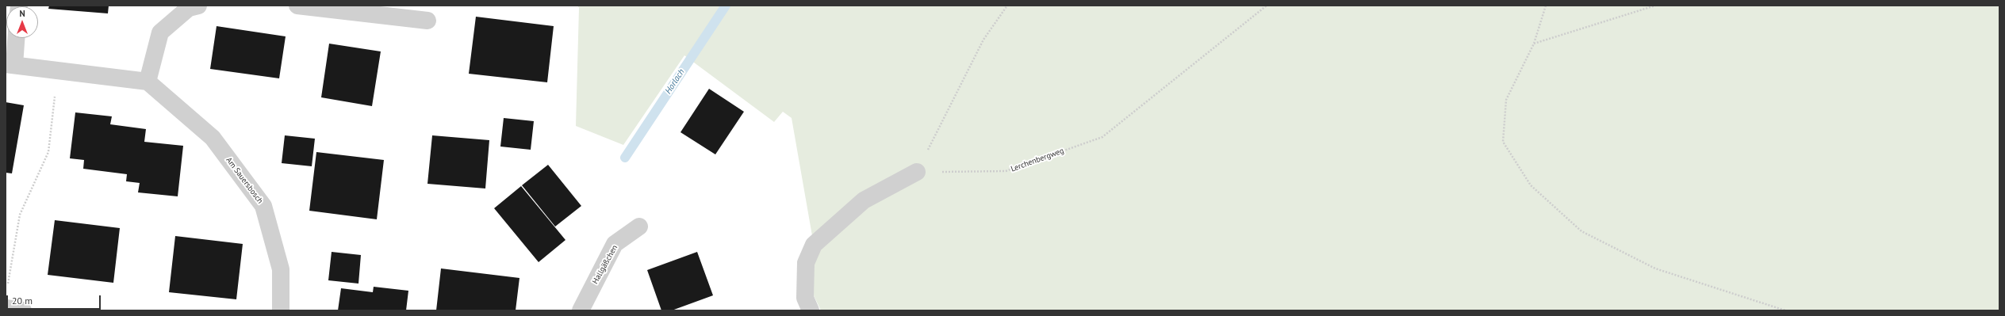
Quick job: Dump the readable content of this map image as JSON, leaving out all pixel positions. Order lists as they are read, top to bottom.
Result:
{
  "streets": {
    "street": ["Am Sauersbosch", "Hallgäßchen"],
    "path": ["Lerchenbergweg"]
  },
  "water": ["Horlach"],
  "scale_bar": "20 m",
  "north": "top"
}
